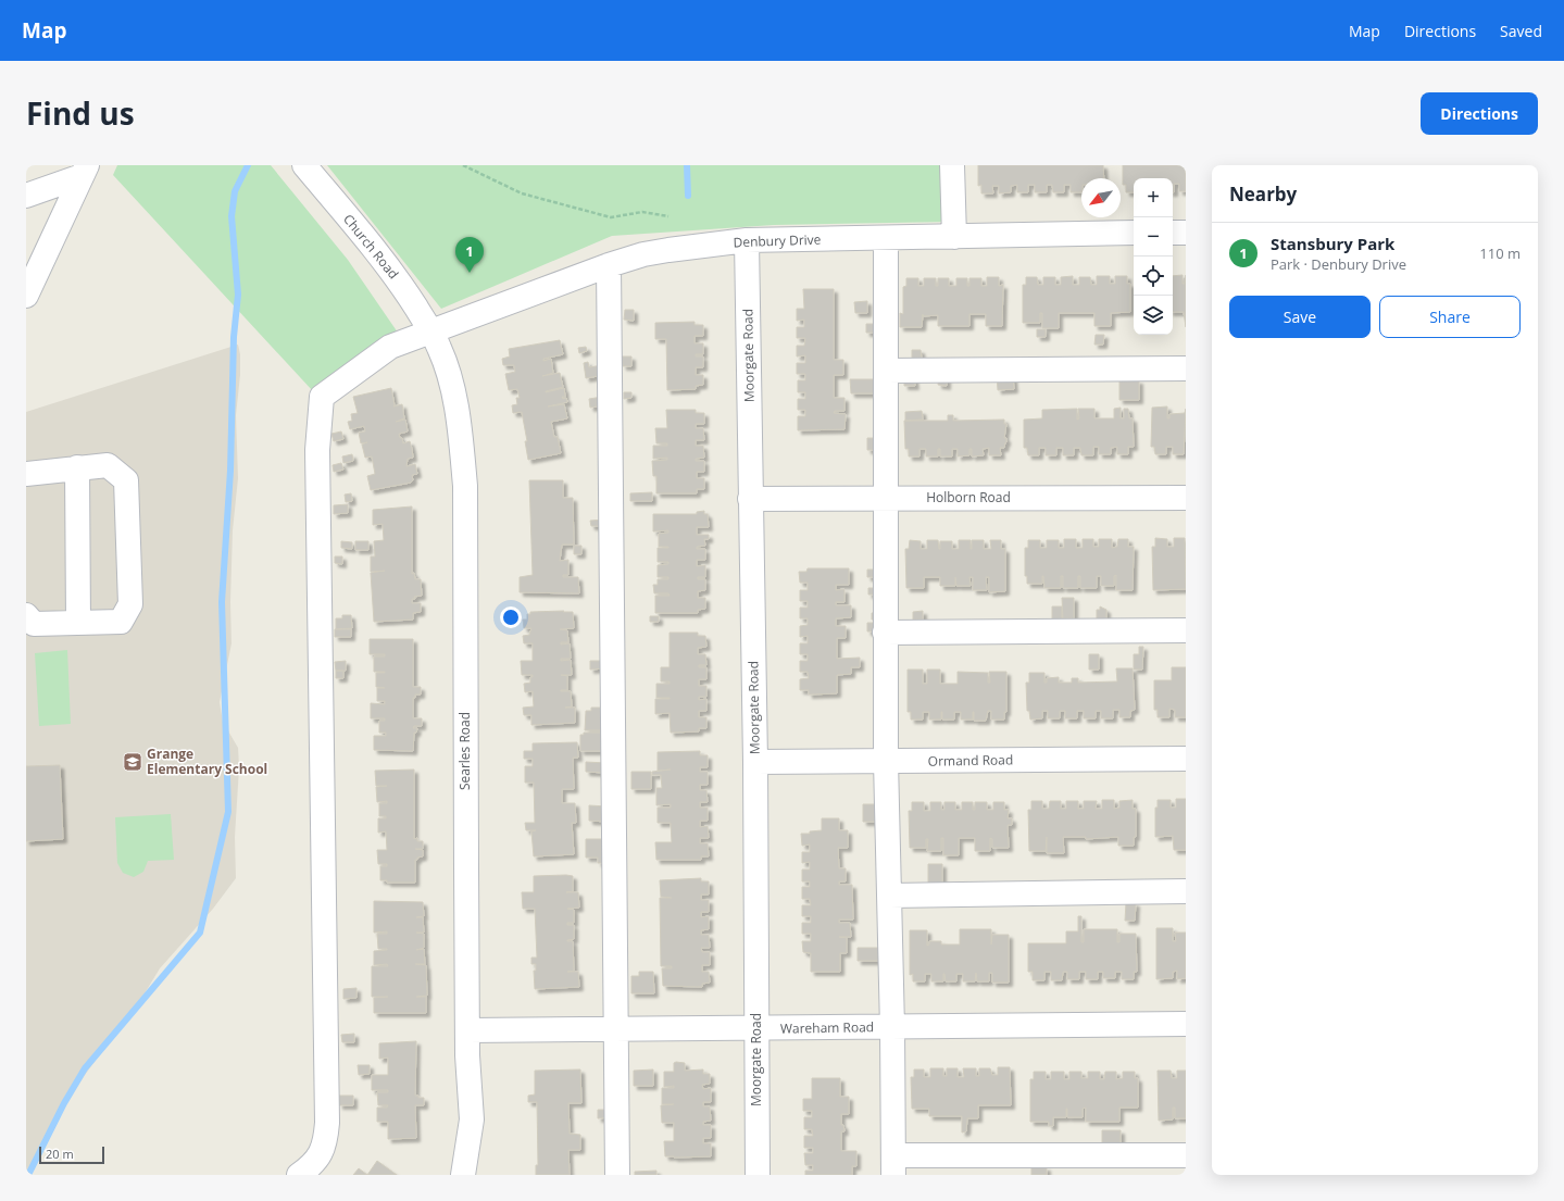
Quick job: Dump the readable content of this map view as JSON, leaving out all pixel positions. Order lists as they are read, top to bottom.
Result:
{
  "streets": {
    "street": [
      "Denbury Drive",
      "Church Road",
      "Moorgate Road",
      "Holborn Road",
      "Searles Road",
      "Ormand Road",
      "Wareham Road"
    ]
  },
  "crossings": [
    ["Denbury Drive", "Church Road"],
    ["Denbury Drive", "Moorgate Road"],
    ["Denbury Drive", "Searles Road"],
    ["Church Road", "Searles Road"],
    ["Moorgate Road", "Holborn Road"],
    ["Moorgate Road", "Ormand Road"],
    ["Moorgate Road", "Wareham Road"],
    ["Searles Road", "Wareham Road"]
  ],
  "places": {
    "school or university": ["Grange Elementary School"]
  },
  "scale_bar": "20 m",
  "north": "bottom left",
  "page": {
    "header": "Map",
    "nav": ["Map", "Directions", "Saved"],
    "title": "Find us",
    "buttons": [
      "Directions",
      ["Save", "Share"]
    ],
    "heading": "Nearby",
    "map_buttons": ["+", "−"],
    "list": [
      {
        "mark": "1",
        "name": "Stansbury Park",
        "note": "Park · Denbury Drive",
        "value": "110 m"
      }
    ],
    "pins": "1",
    "scale": "20 m"
  }
}
